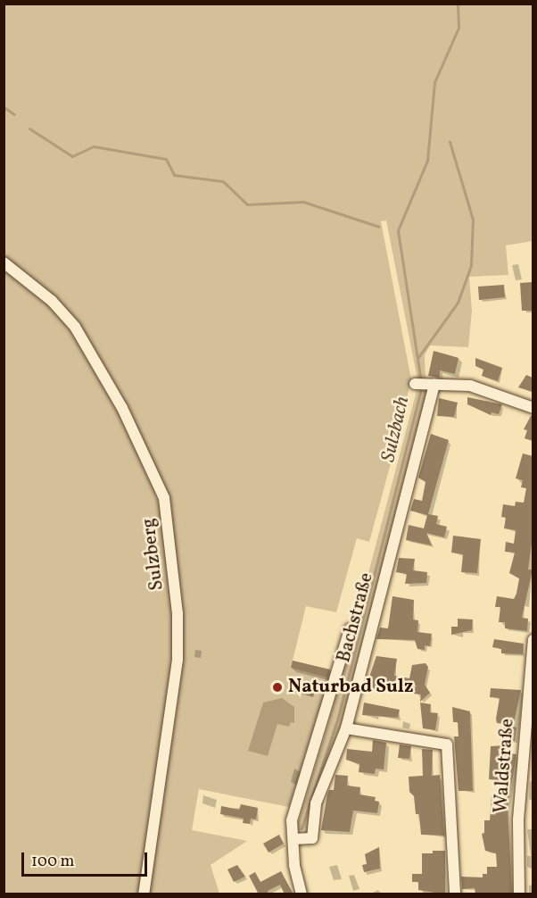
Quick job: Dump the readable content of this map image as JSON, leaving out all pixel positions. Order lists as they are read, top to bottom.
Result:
{
  "streets": {
    "street": ["Sulzberg", "Bachstraße", "Waldstraße"]
  },
  "water": ["Sulzbach"],
  "places": ["Naturbad Sulz"],
  "scale_bar": "100 m"
}
